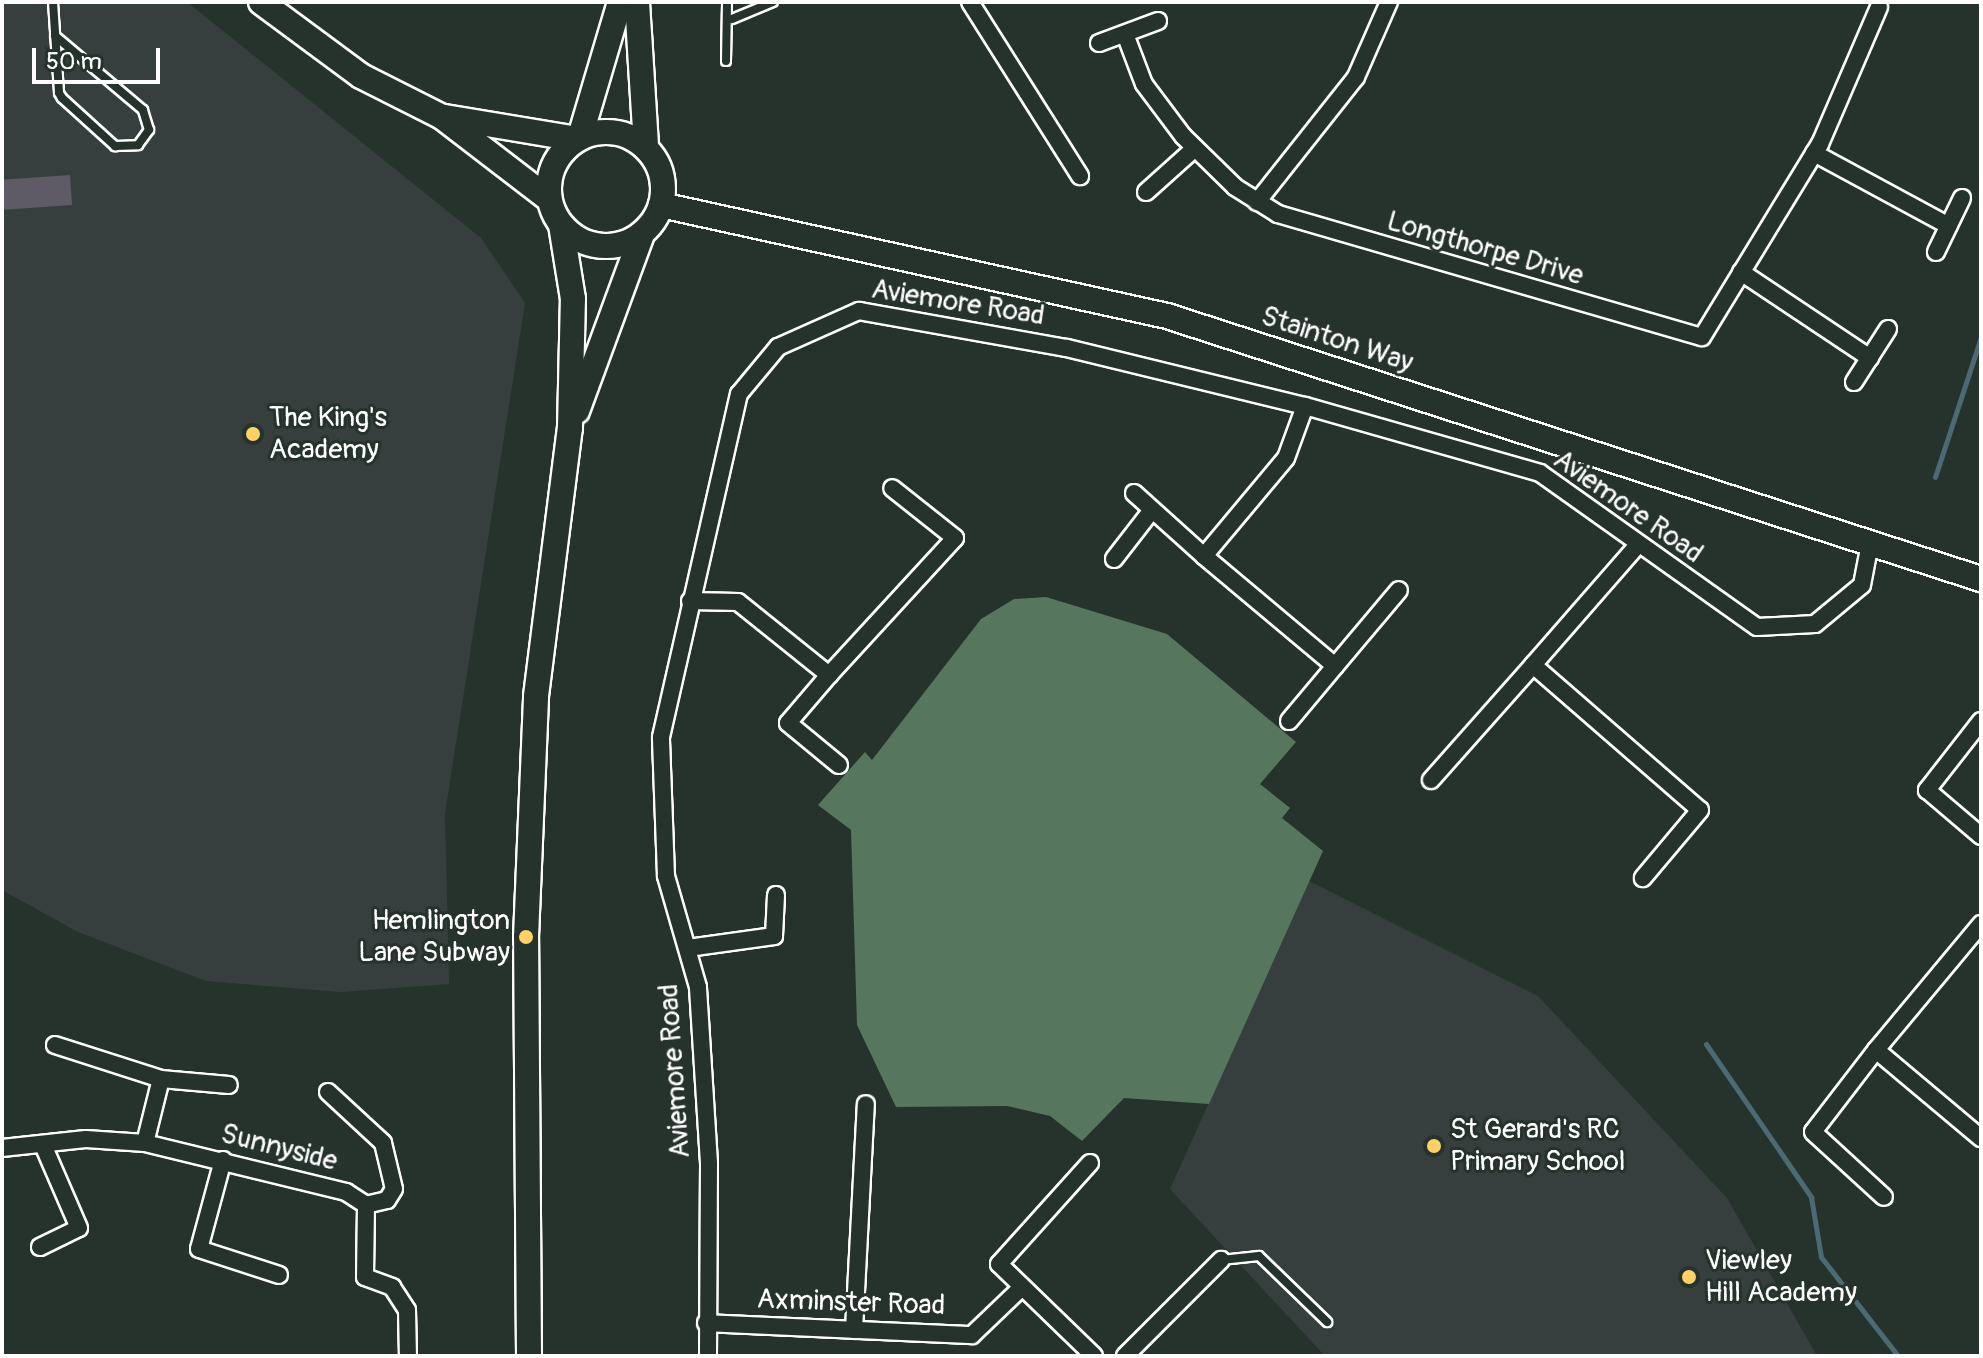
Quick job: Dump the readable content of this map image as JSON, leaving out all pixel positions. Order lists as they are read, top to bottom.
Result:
{
  "streets": {
    "main road": ["Stainton Way"],
    "street": [
      "Longthorpe Drive",
      "Aviemore Road",
      "Sunnyside",
      "Axminster Road"
    ]
  },
  "crossings": [
    ["Aviemore Road", "Stainton Way"],
    ["Aviemore Road", "Axminster Road"]
  ],
  "places": [
    "The King's Academy",
    "Hemlington Lane Subway",
    "St Gerard's RC Primary School",
    "Viewley Hill Academy"
  ],
  "scale_bar": "50 m"
}
